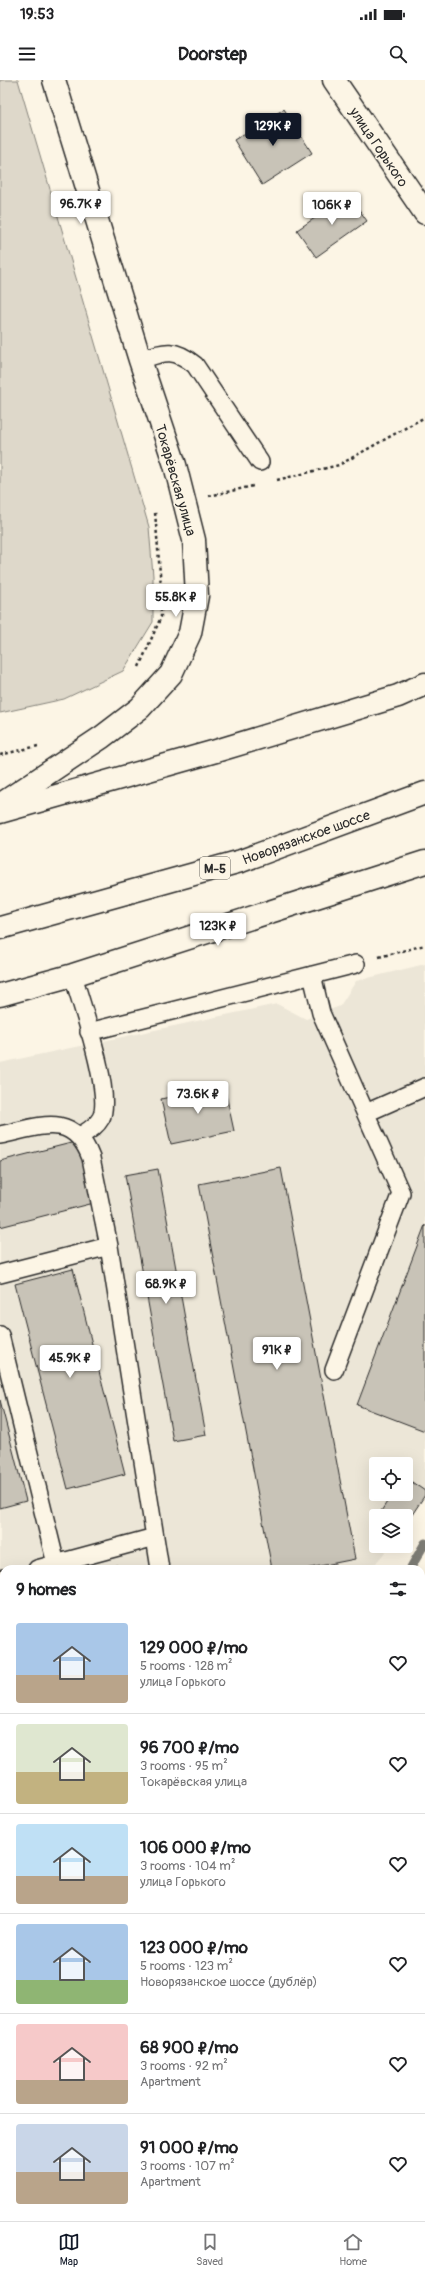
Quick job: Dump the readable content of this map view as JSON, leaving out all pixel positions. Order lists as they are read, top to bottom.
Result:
{
  "streets": {
    "main road": [
      "улица Горького",
      "Токарёвская улица",
      "Новорязанское шоссе",
      "М-5"
    ]
  },
  "page": {
    "status": "19:53",
    "header": "Doorstep",
    "price": [
      "129K ₽",
      "96.7K ₽",
      "106K ₽",
      "55.8K ₽",
      "123K ₽",
      "73.6K ₽",
      "68.9K ₽",
      "91K ₽",
      "45.9K ₽"
    ],
    "heading": "9 homes",
    "list": [
      {
        "name": "129 000 ₽/mo",
        "note": "5 rooms · 128 m² · улица Горького"
      },
      {
        "name": "96 700 ₽/mo",
        "note": "3 rooms · 95 m² · Токарёвская улица"
      },
      {
        "name": "106 000 ₽/mo",
        "note": "3 rooms · 104 m² · улица Горького"
      },
      {
        "name": "123 000 ₽/mo",
        "note": "5 rooms · 123 m² · Новорязанское шоссе (дублёр)"
      },
      {
        "name": "68 900 ₽/mo",
        "note": "3 rooms · 92 m² · Apartment"
      },
      {
        "name": "91 000 ₽/mo",
        "note": "3 rooms · 107 m² · Apartment"
      }
    ],
    "tabs": ["Map", "Saved", "Home"]
  }
}
